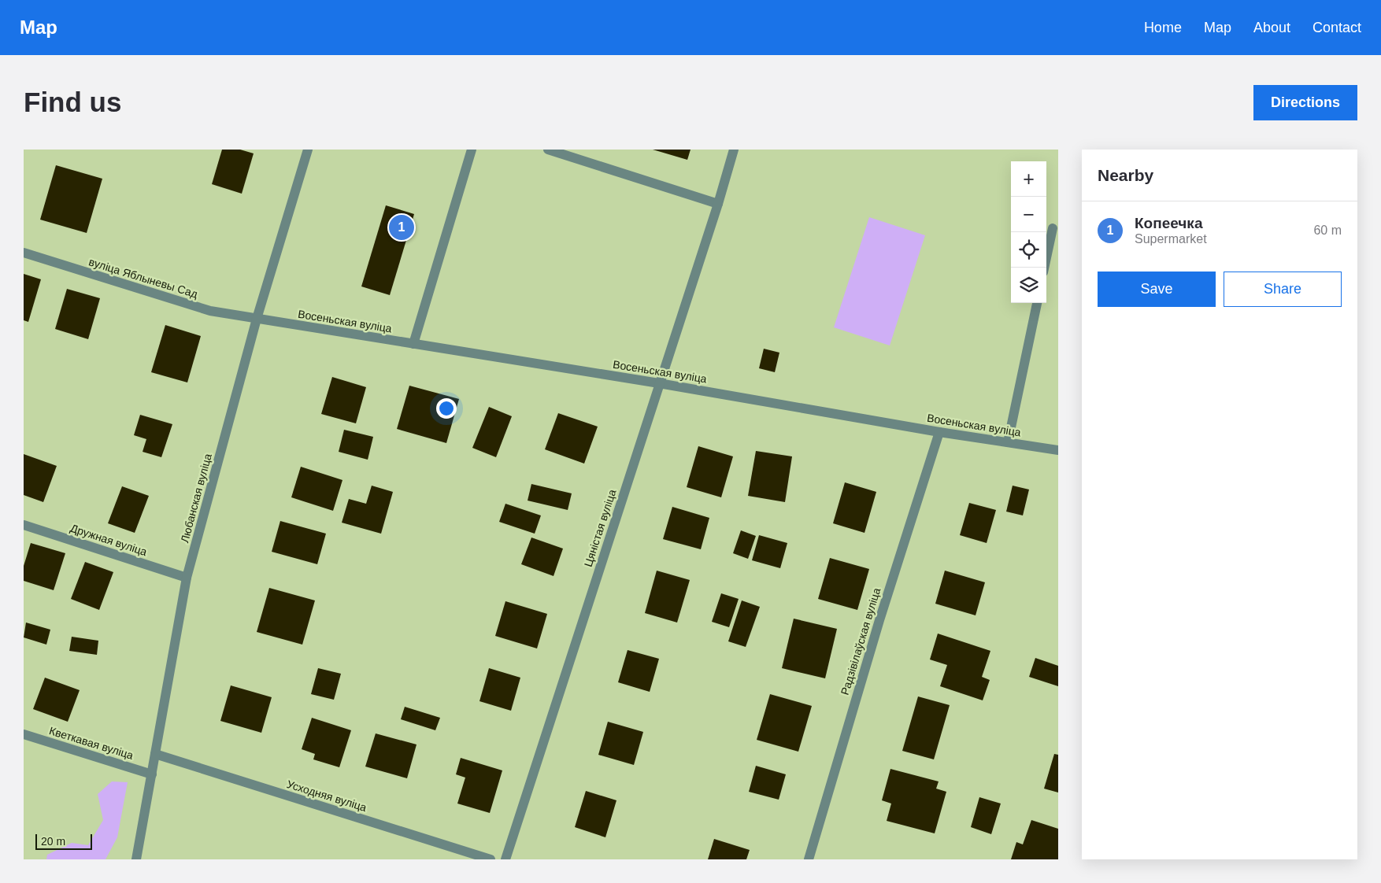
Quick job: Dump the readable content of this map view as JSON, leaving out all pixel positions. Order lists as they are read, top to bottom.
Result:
{
  "streets": {
    "street": [
      "вуліца Яблыневы Сад",
      "Восеньская вуліца",
      "Любанская вуліца",
      "Цяністая вуліца",
      "Дружная вуліца",
      "Радзівілаўская вуліца",
      "Кветкавая вуліца",
      "Усходняя вуліца"
    ]
  },
  "crossings": [
    ["вуліца Яблыневы Сад", "Восеньская вуліца"],
    ["вуліца Яблыневы Сад", "Любанская вуліца"],
    ["Восеньская вуліца", "Любанская вуліца"],
    ["Восеньская вуліца", "Цяністая вуліца"],
    ["Восеньская вуліца", "Радзівілаўская вуліца"],
    ["Любанская вуліца", "Дружная вуліца"],
    ["Любанская вуліца", "Кветкавая вуліца"],
    ["Любанская вуліца", "Усходняя вуліца"]
  ],
  "scale_bar": "20 m",
  "page": {
    "header": "Map",
    "nav": [
      "Home",
      "Map",
      "About",
      "Contact"
    ],
    "buttons": [
      "Directions",
      ["Save", "Share"]
    ],
    "title": "Find us",
    "heading": "Nearby",
    "map_buttons": ["+", "−"],
    "list": [
      {
        "mark": "1",
        "name": "Копеечка",
        "note": "Supermarket",
        "value": "60 m"
      }
    ],
    "pins": "1",
    "scale": "20 m"
  }
}
